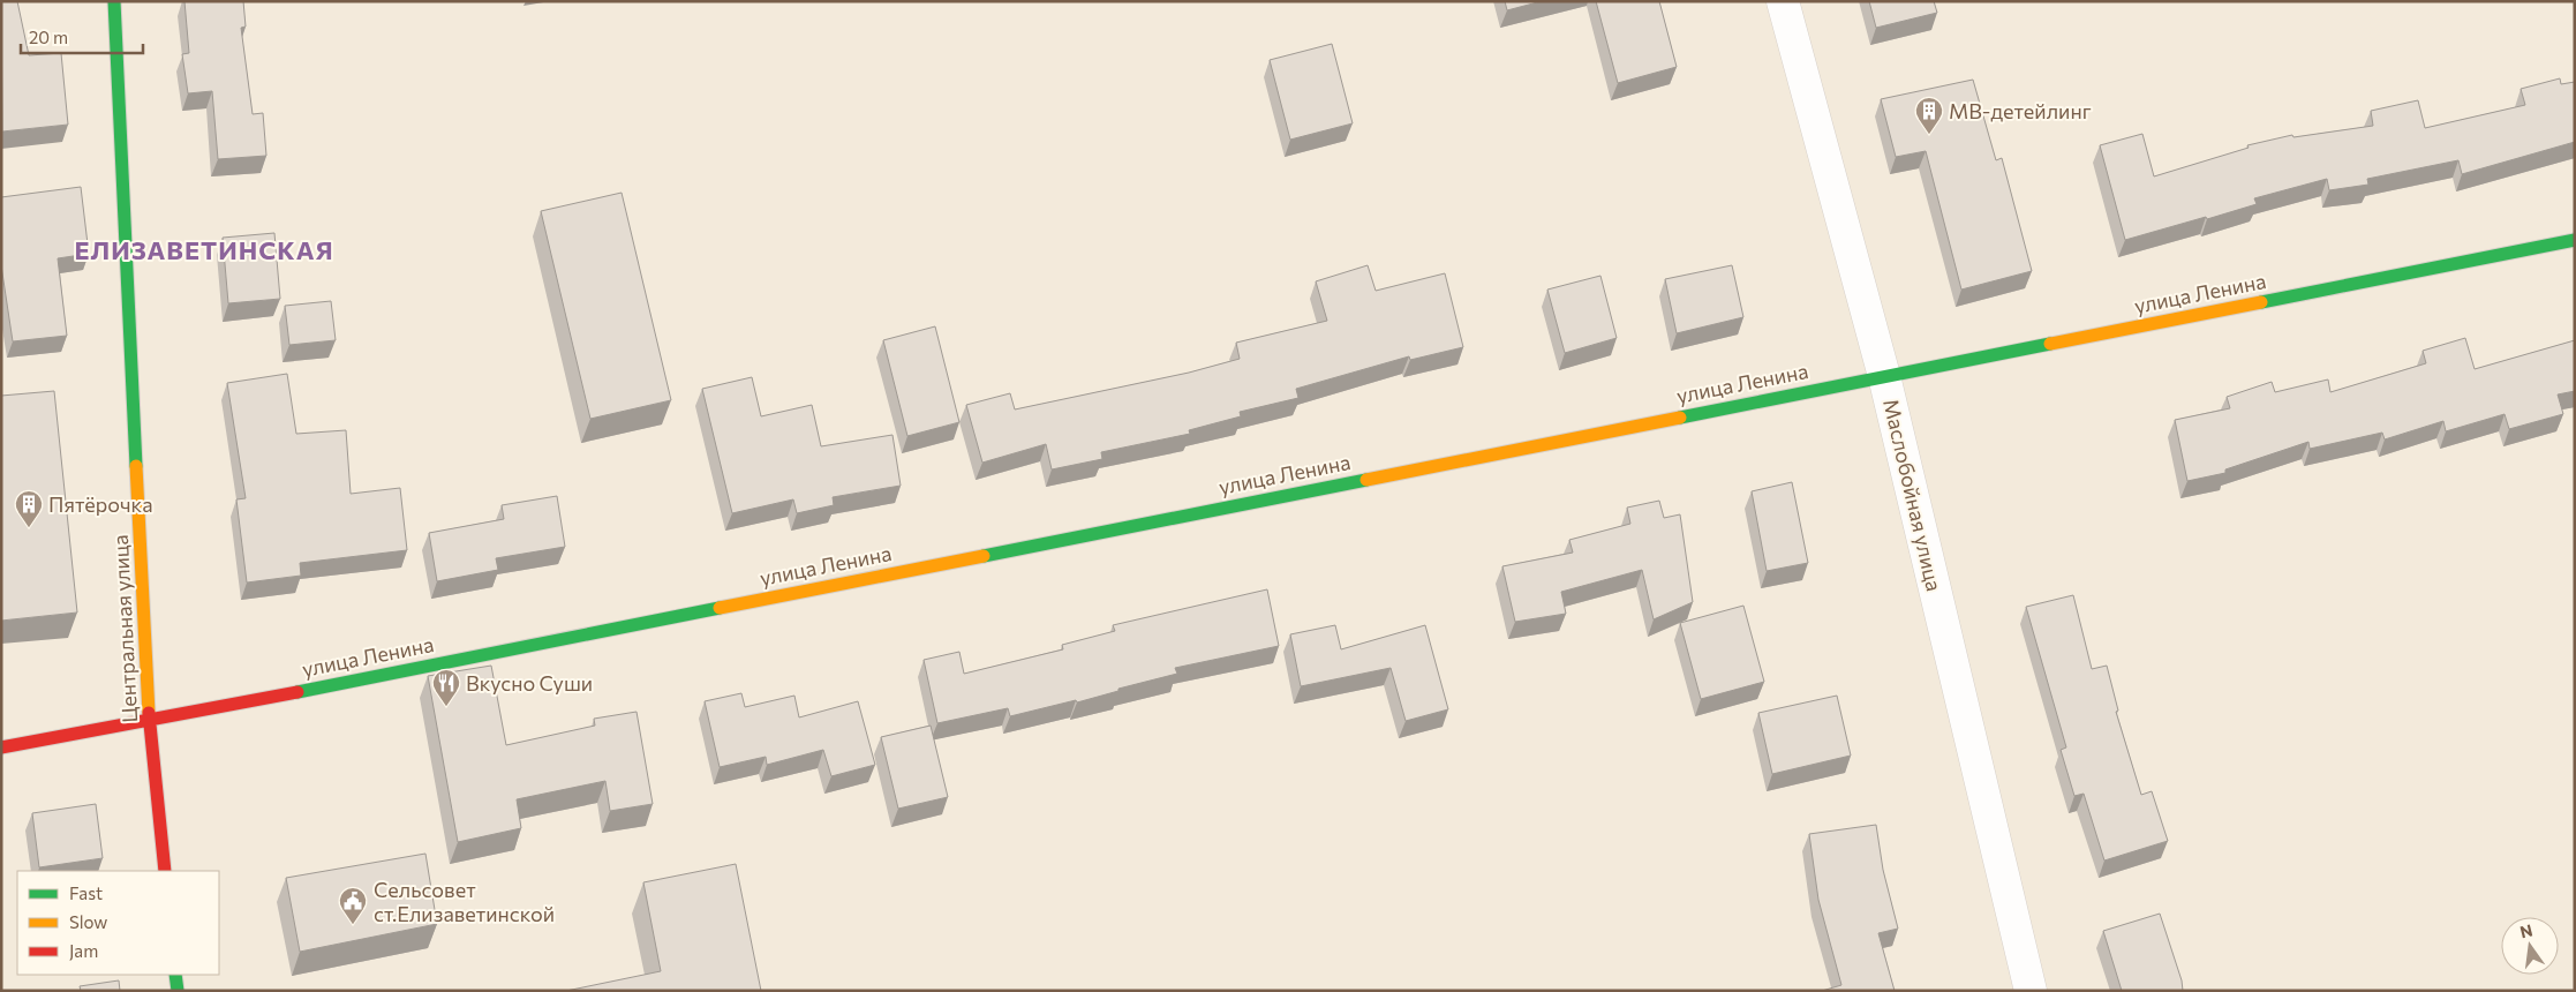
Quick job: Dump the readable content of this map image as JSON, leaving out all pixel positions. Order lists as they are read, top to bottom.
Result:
{
  "streets": {
    "street": ["улица Ленина", "Маслобойная улица", "Центральная улица"]
  },
  "crossings": [
    ["улица Ленина", "Маслобойная улица"],
    ["улица Ленина", "Центральная улица"]
  ],
  "districts": ["ЕЛИЗАВЕТИНСКАЯ"],
  "places": {
    "building": ["MB-детейлинг", "Пятёрочка"],
    "restaurant": ["Вкусно Суши"],
    "public building": ["Сельсовет ст.Елизаветинской"]
  },
  "legend": ["Fast", "Slow", "Jam"],
  "scale_bar": "20 m",
  "north": "top"
}
